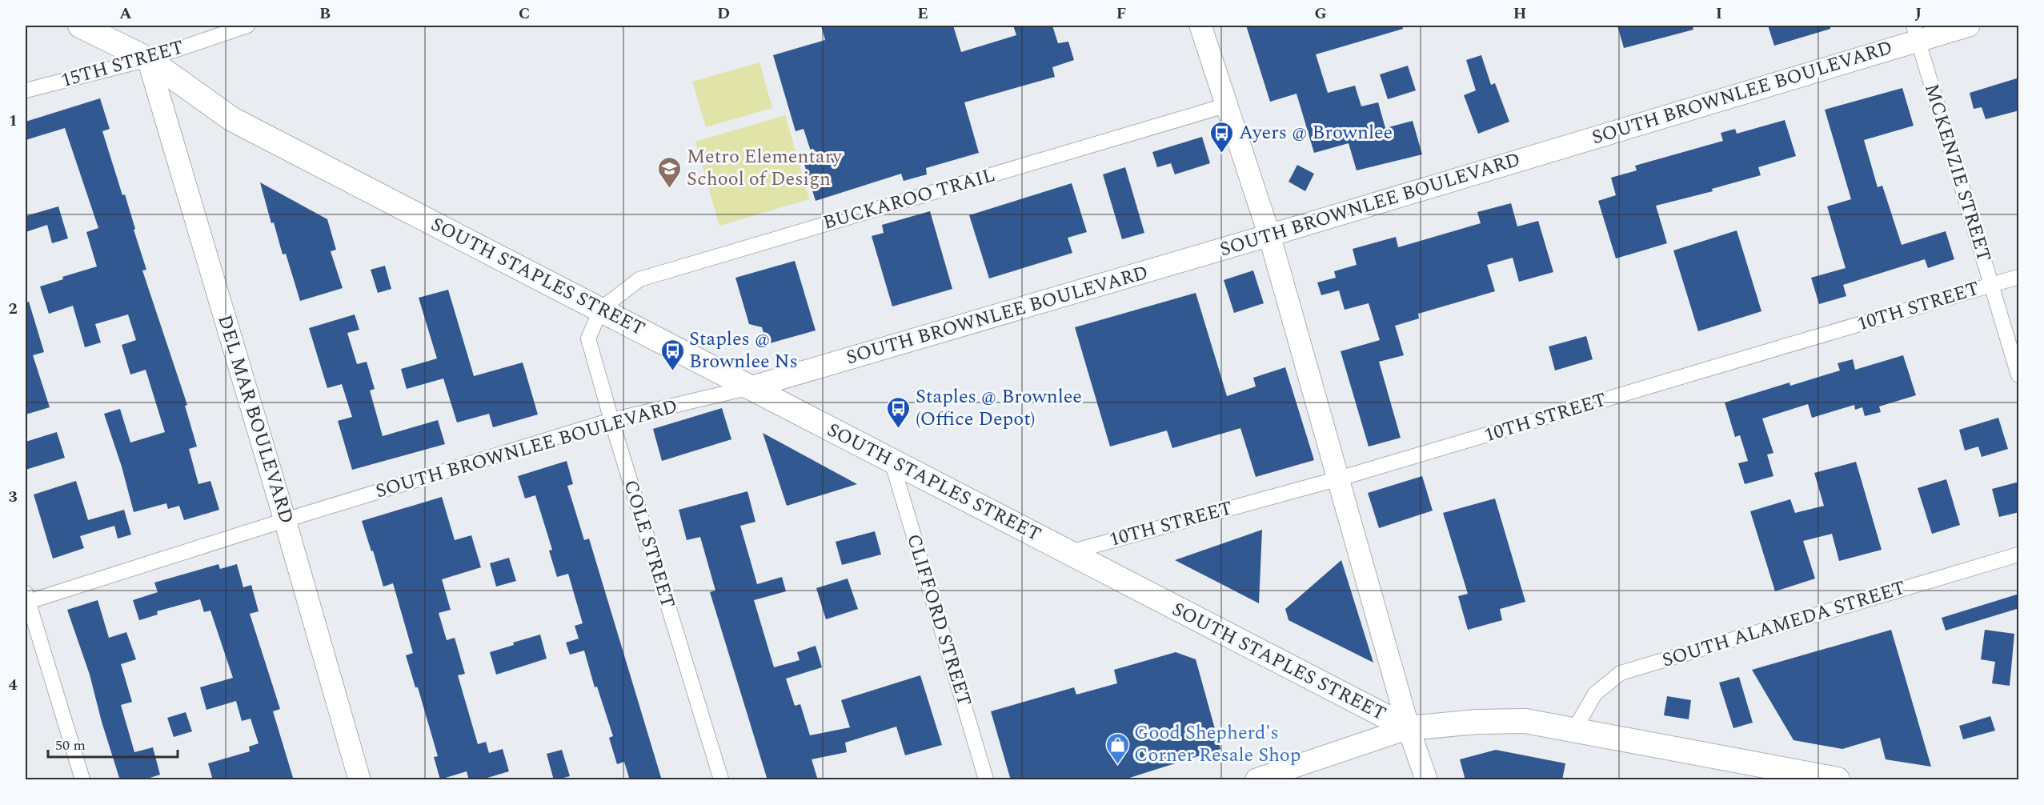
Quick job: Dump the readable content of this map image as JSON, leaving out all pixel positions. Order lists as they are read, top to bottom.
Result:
{
  "streets": {
    "main road": ["SOUTH BROWNLEE BOULEVARD", "SOUTH STAPLES STREET", "DEL MAR BOULEVARD"],
    "street": [
      "15TH STREET",
      "MCKENZIE STREET",
      "BUCKAROO TRAIL",
      "10TH STREET",
      "COLE STREET",
      "CLIFFORD STREET",
      "SOUTH ALAMEDA STREET"
    ]
  },
  "crossings": [
    ["15TH STREET", "SOUTH STAPLES STREET"],
    ["15TH STREET", "DEL MAR BOULEVARD"],
    ["SOUTH BROWNLEE BOULEVARD", "MCKENZIE STREET"],
    ["SOUTH BROWNLEE BOULEVARD", "SOUTH STAPLES STREET"],
    ["SOUTH BROWNLEE BOULEVARD", "DEL MAR BOULEVARD"],
    ["SOUTH BROWNLEE BOULEVARD", "COLE STREET"],
    ["MCKENZIE STREET", "10TH STREET"],
    ["BUCKAROO TRAIL", "SOUTH STAPLES STREET"],
    ["BUCKAROO TRAIL", "COLE STREET"],
    ["SOUTH STAPLES STREET", "10TH STREET"],
    ["SOUTH STAPLES STREET", "DEL MAR BOULEVARD"],
    ["SOUTH STAPLES STREET", "COLE STREET"],
    ["SOUTH STAPLES STREET", "CLIFFORD STREET"],
    ["SOUTH STAPLES STREET", "SOUTH ALAMEDA STREET"]
  ],
  "places": {
    "bus stop": ["Ayers @ Brownlee", "Staples @ Brownlee Ns", "Staples @ Brownlee (Office Depot)"],
    "school or university": ["Metro Elementary School of Design"],
    "shop": ["Good Shepherd's Corner Resale Shop"]
  },
  "scale_bar": "50 m",
  "grid": {
    "columns": [
      "A",
      "B",
      "C",
      "D",
      "E",
      "F",
      "G",
      "H",
      "I",
      "J"
    ],
    "rows": [
      "1",
      "2",
      "3",
      "4"
    ]
  }
}
